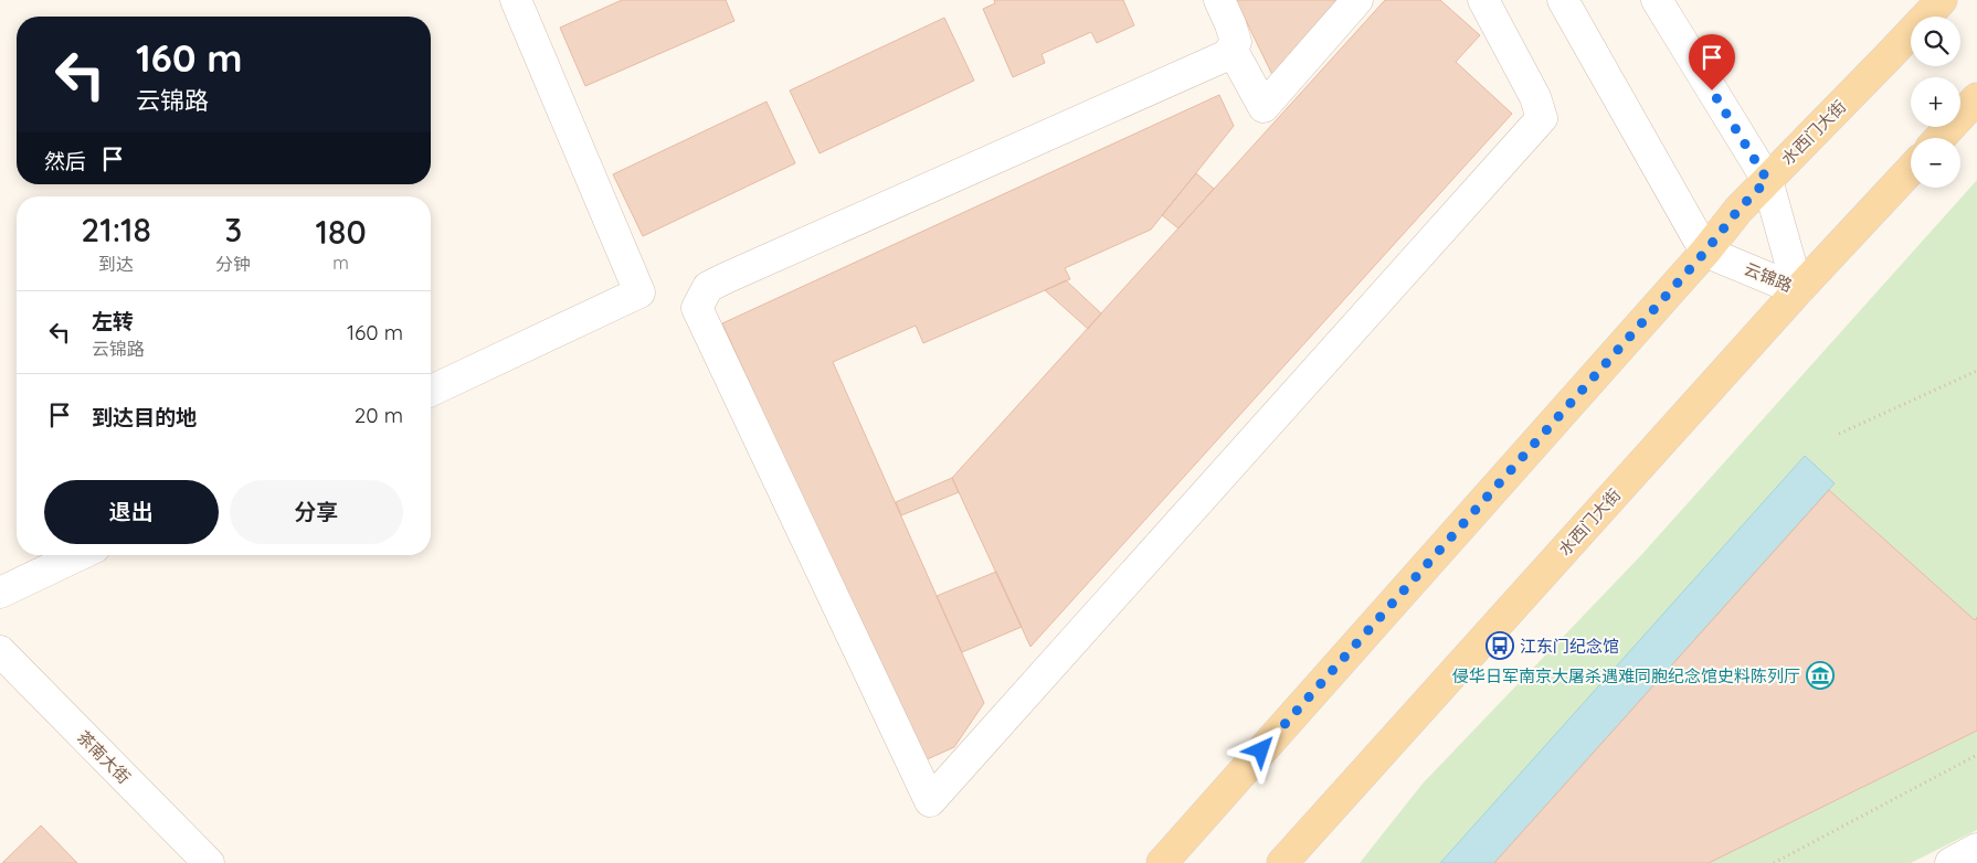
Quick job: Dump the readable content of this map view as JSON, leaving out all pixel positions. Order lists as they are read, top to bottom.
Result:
{
  "streets": {
    "main road": ["水西门大街"],
    "street": ["云锦路", "茶南大街"]
  },
  "crossings": [
    ["水西门大街", "云锦路"]
  ],
  "places": {
    "bus stop": ["江东门纪念馆"],
    "museum": ["侵华日军南京大屠杀遇难同胞纪念馆史料陈列厅"]
  },
  "page": {
    "map_buttons": ["+", "−"],
    "turn": ["160 m", "云锦路"],
    "then": "然后",
    "eta": [
      "21:18",
      "到达",
      "3",
      "分钟",
      "180",
      "m"
    ],
    "list": [
      {
        "name": "左转",
        "note": "云锦路",
        "value": "160 m"
      },
      {
        "name": "到达目的地",
        "value": "20 m"
      }
    ],
    "buttons": ["退出", "分享"]
  }
}
